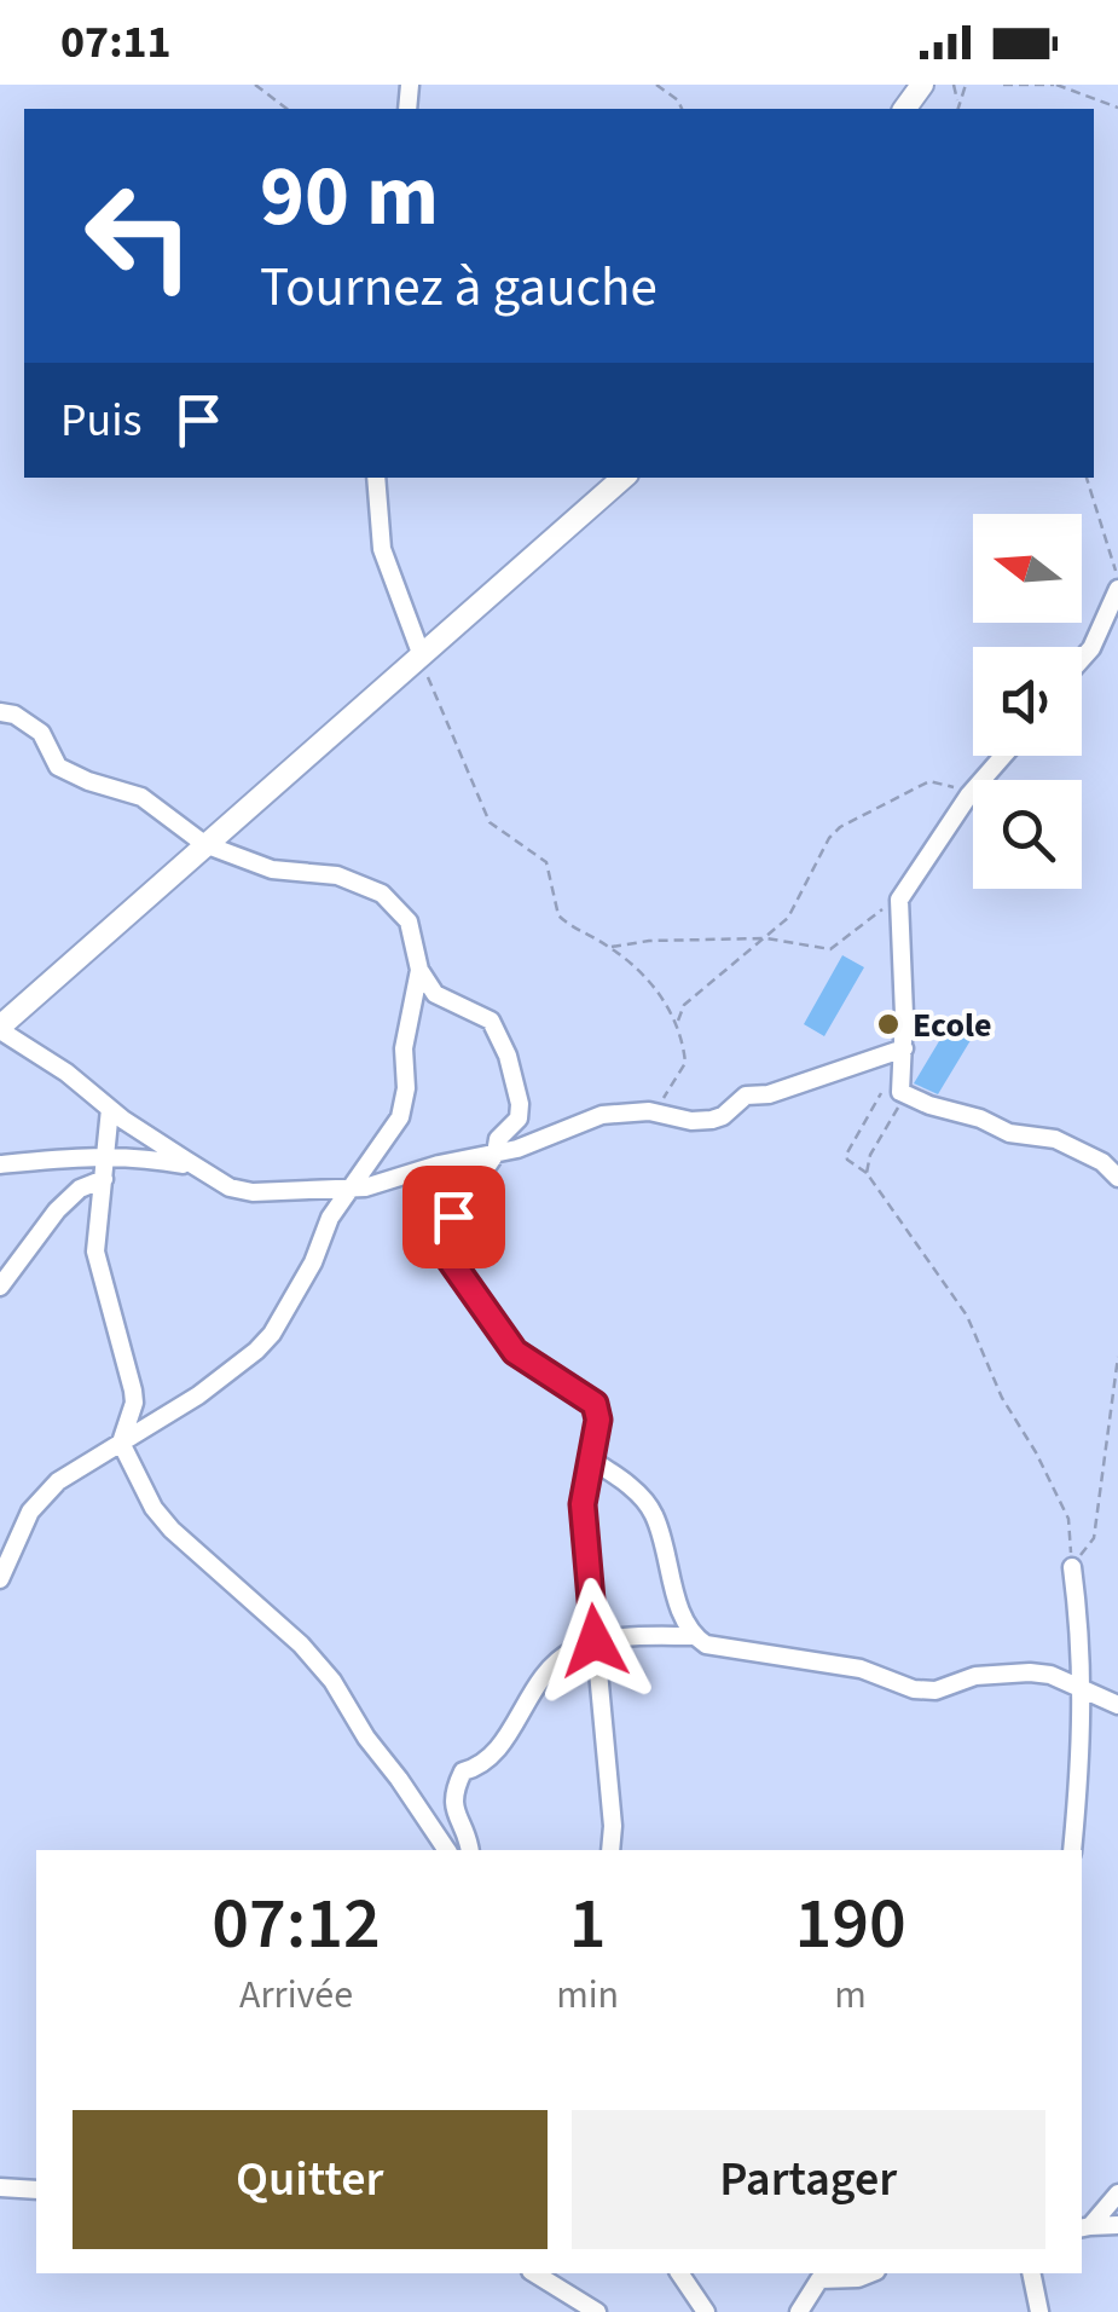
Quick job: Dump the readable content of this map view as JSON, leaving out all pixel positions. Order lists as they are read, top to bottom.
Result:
{
  "places": ["Ecole"],
  "north": "left",
  "page": {
    "status": "07:11",
    "turn": ["90 m", "Tournez à gauche"],
    "then": "Puis",
    "eta": [
      "07:12",
      "Arrivée",
      "1",
      "min",
      "190",
      "m"
    ],
    "buttons": ["Quitter", "Partager"]
  }
}
